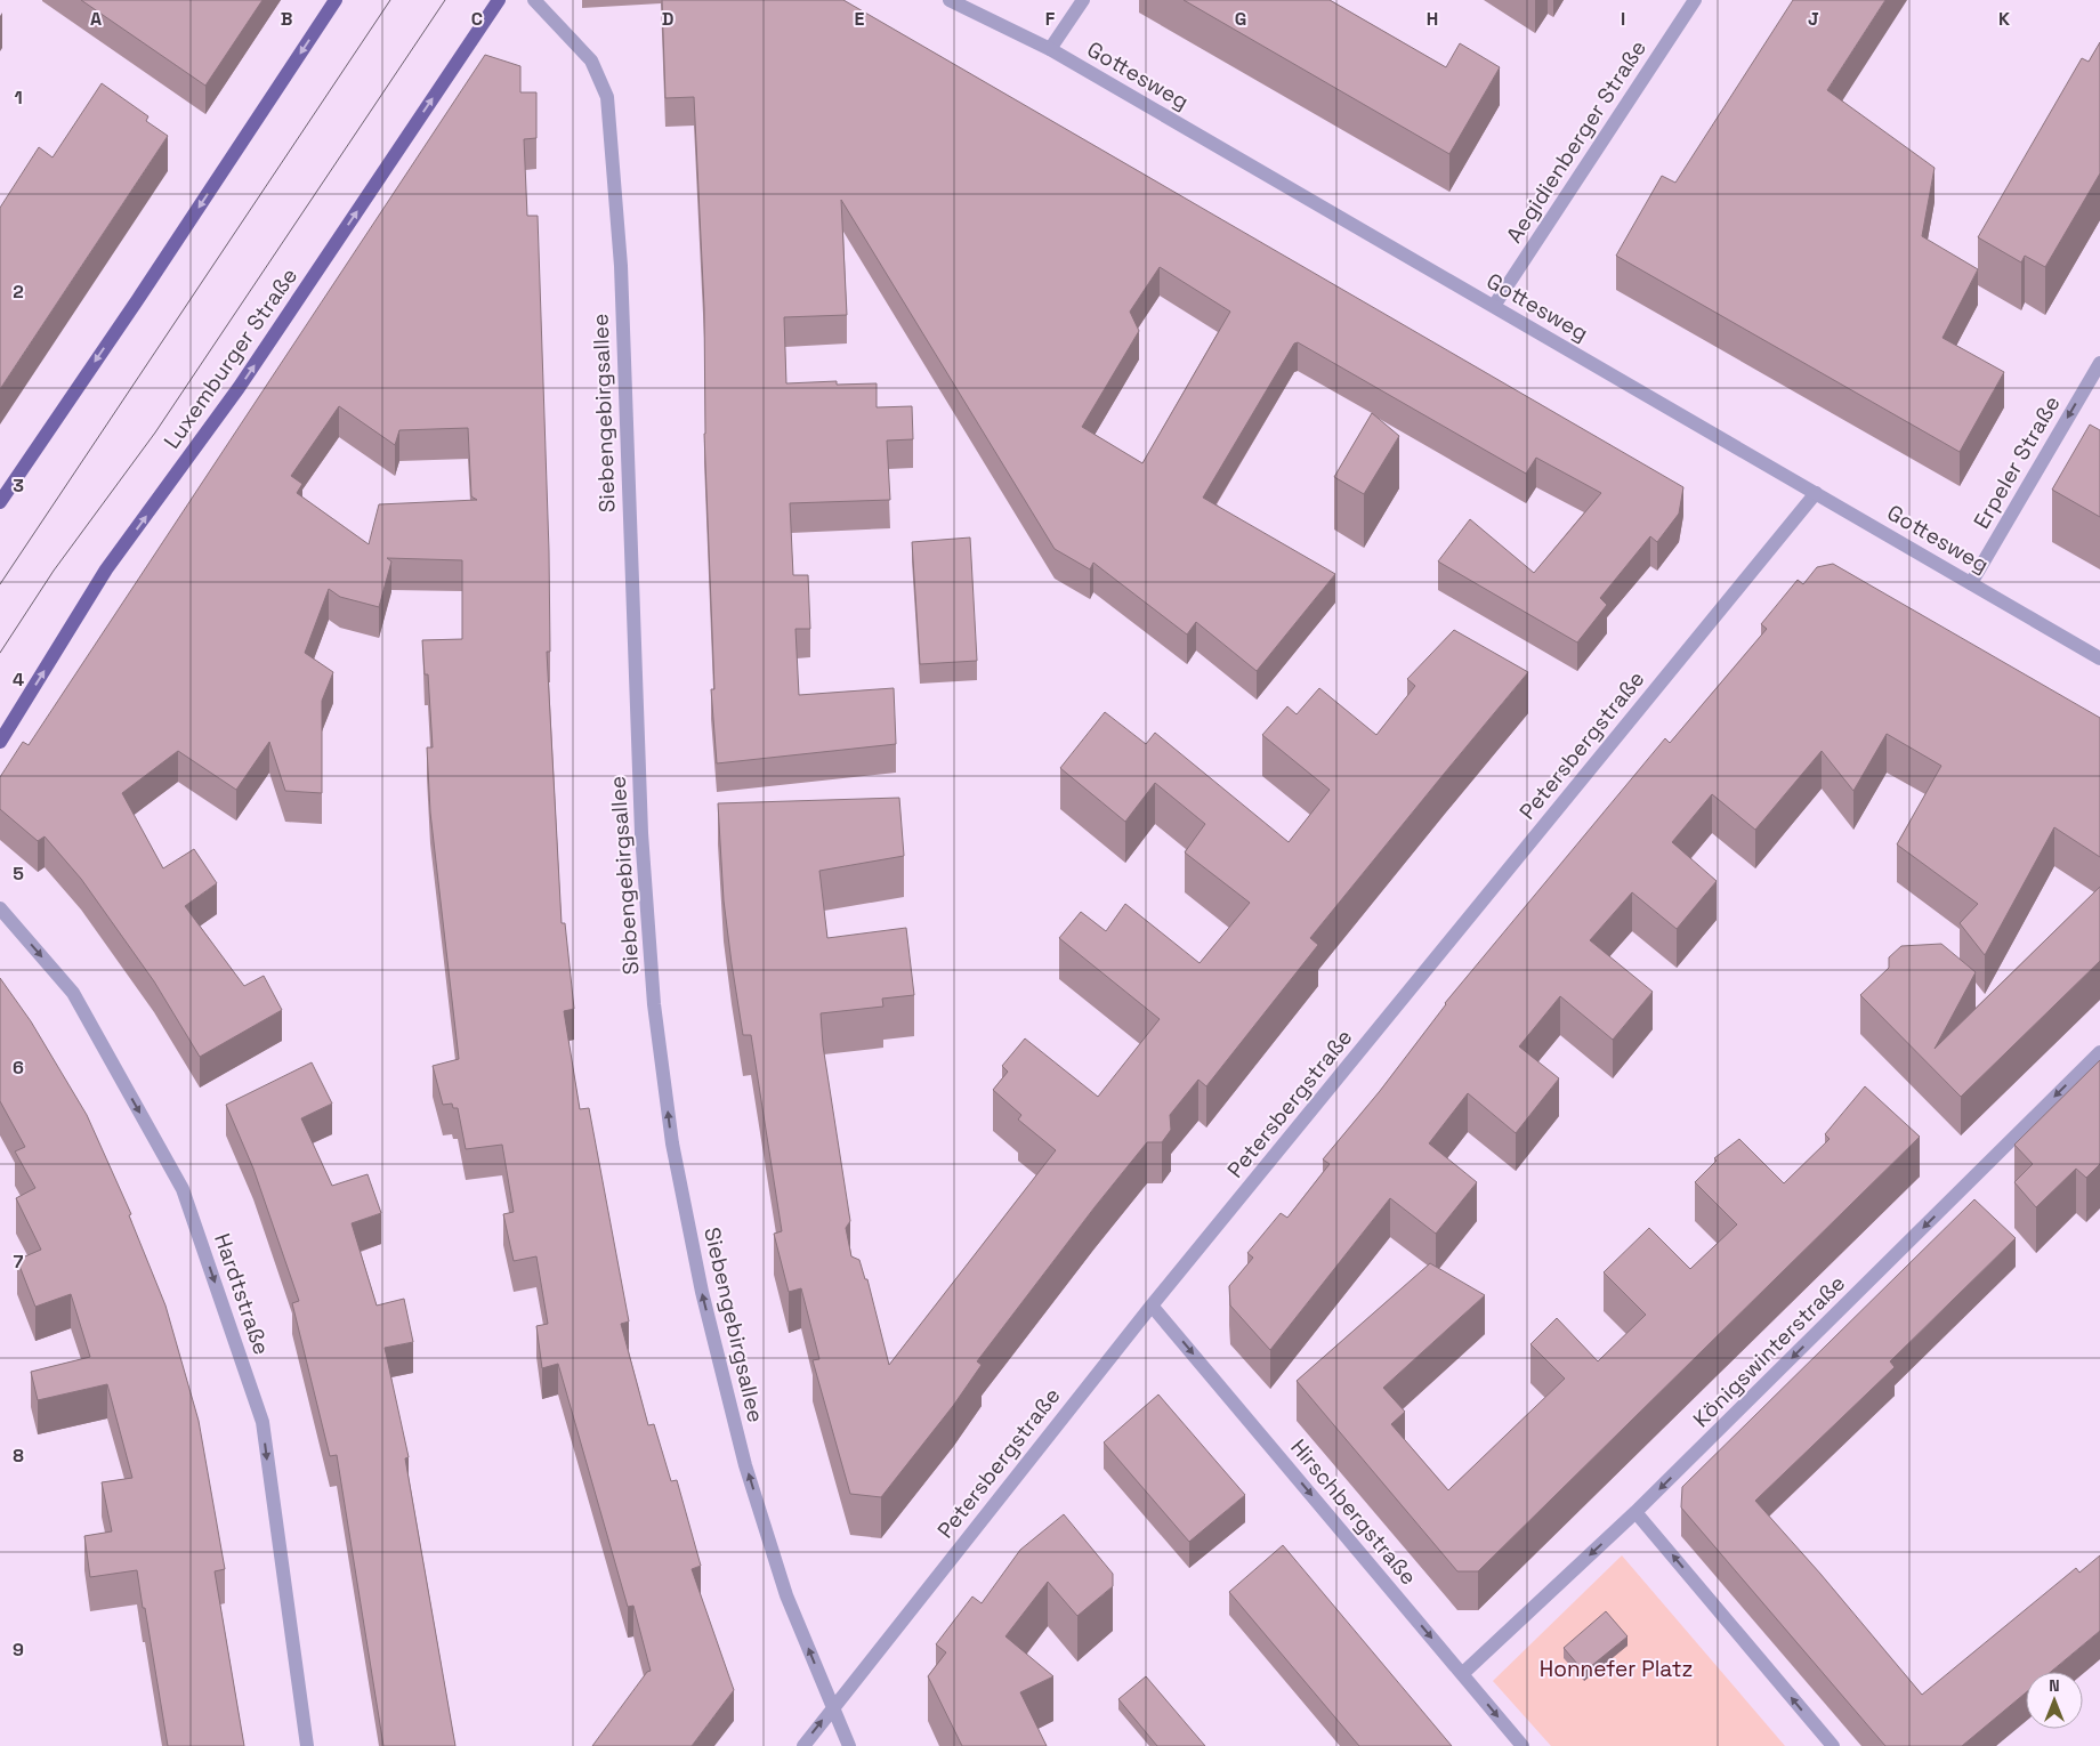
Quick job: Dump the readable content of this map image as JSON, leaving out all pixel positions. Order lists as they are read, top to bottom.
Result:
{
  "streets": {
    "main road": ["Luxemburger Straße"],
    "street": [
      "Gottesweg",
      "Aegidienberger Straße",
      "Siebengebirgsallee",
      "Erpeler Straße",
      "Petersbergstraße",
      "Hardtstraße",
      "Königswinterstraße",
      "Hirschbergstraße"
    ]
  },
  "crossings": [
    ["Gottesweg", "Aegidienberger Straße"],
    ["Gottesweg", "Erpeler Straße"],
    ["Gottesweg", "Petersbergstraße"],
    ["Siebengebirgsallee", "Petersbergstraße"],
    ["Petersbergstraße", "Hirschbergstraße"],
    ["Königswinterstraße", "Hirschbergstraße"]
  ],
  "one_way": [
    "Luxemburger Straße",
    "Siebengebirgsallee",
    "Erpeler Straße",
    "Hardtstraße",
    "Königswinterstraße",
    "Hirschbergstraße"
  ],
  "parks": ["Honnefer Platz"],
  "north": "top",
  "grid": {
    "columns": [
      "A",
      "B",
      "C",
      "D",
      "E",
      "F",
      "G",
      "H",
      "I",
      "J",
      "K"
    ],
    "rows": [
      "1",
      "2",
      "3",
      "4",
      "5",
      "6",
      "7",
      "8",
      "9"
    ]
  }
}
